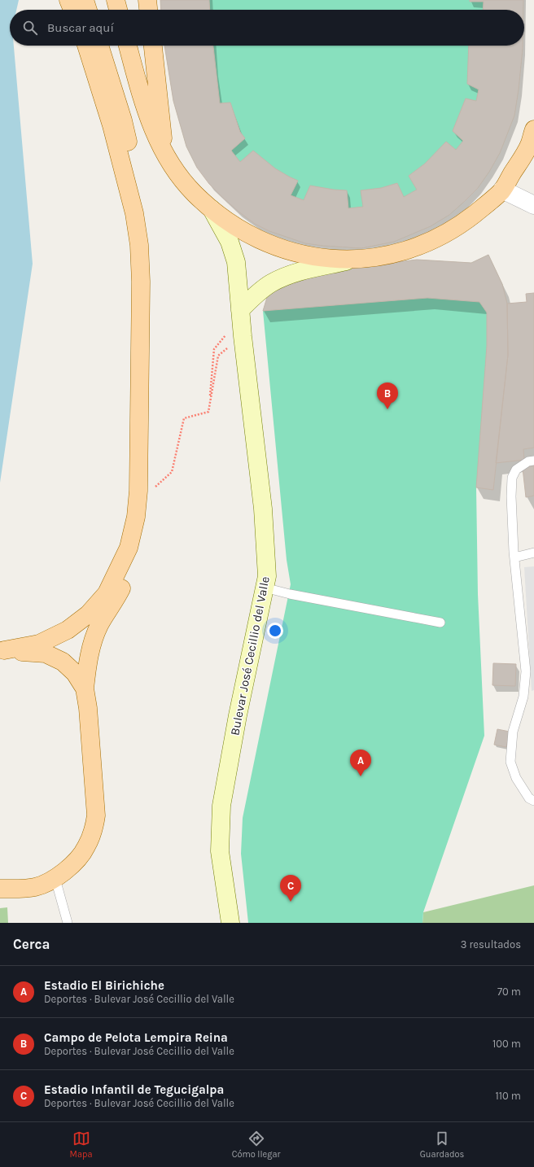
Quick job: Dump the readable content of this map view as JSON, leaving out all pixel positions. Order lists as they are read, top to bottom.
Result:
{
  "streets": {
    "main road": ["Bulevar José Cecillio del Valle"]
  },
  "page": {
    "search": "Buscar aquí",
    "pins": ["B", "A", "C"],
    "heading": ["Cerca", "3 resultados"],
    "list": [
      {
        "mark": "A",
        "name": "Estadio El Birichiche",
        "note": "Deportes · Bulevar José Cecillio del Valle",
        "value": "70 m"
      },
      {
        "mark": "B",
        "name": "Campo de Pelota Lempira Reina",
        "note": "Deportes · Bulevar José Cecillio del Valle",
        "value": "100 m"
      },
      {
        "mark": "C",
        "name": "Estadio Infantil de Tegucigalpa",
        "note": "Deportes · Bulevar José Cecillio del Valle",
        "value": "110 m"
      }
    ],
    "nav": ["Mapa", "Cómo llegar", "Guardados"]
  }
}
